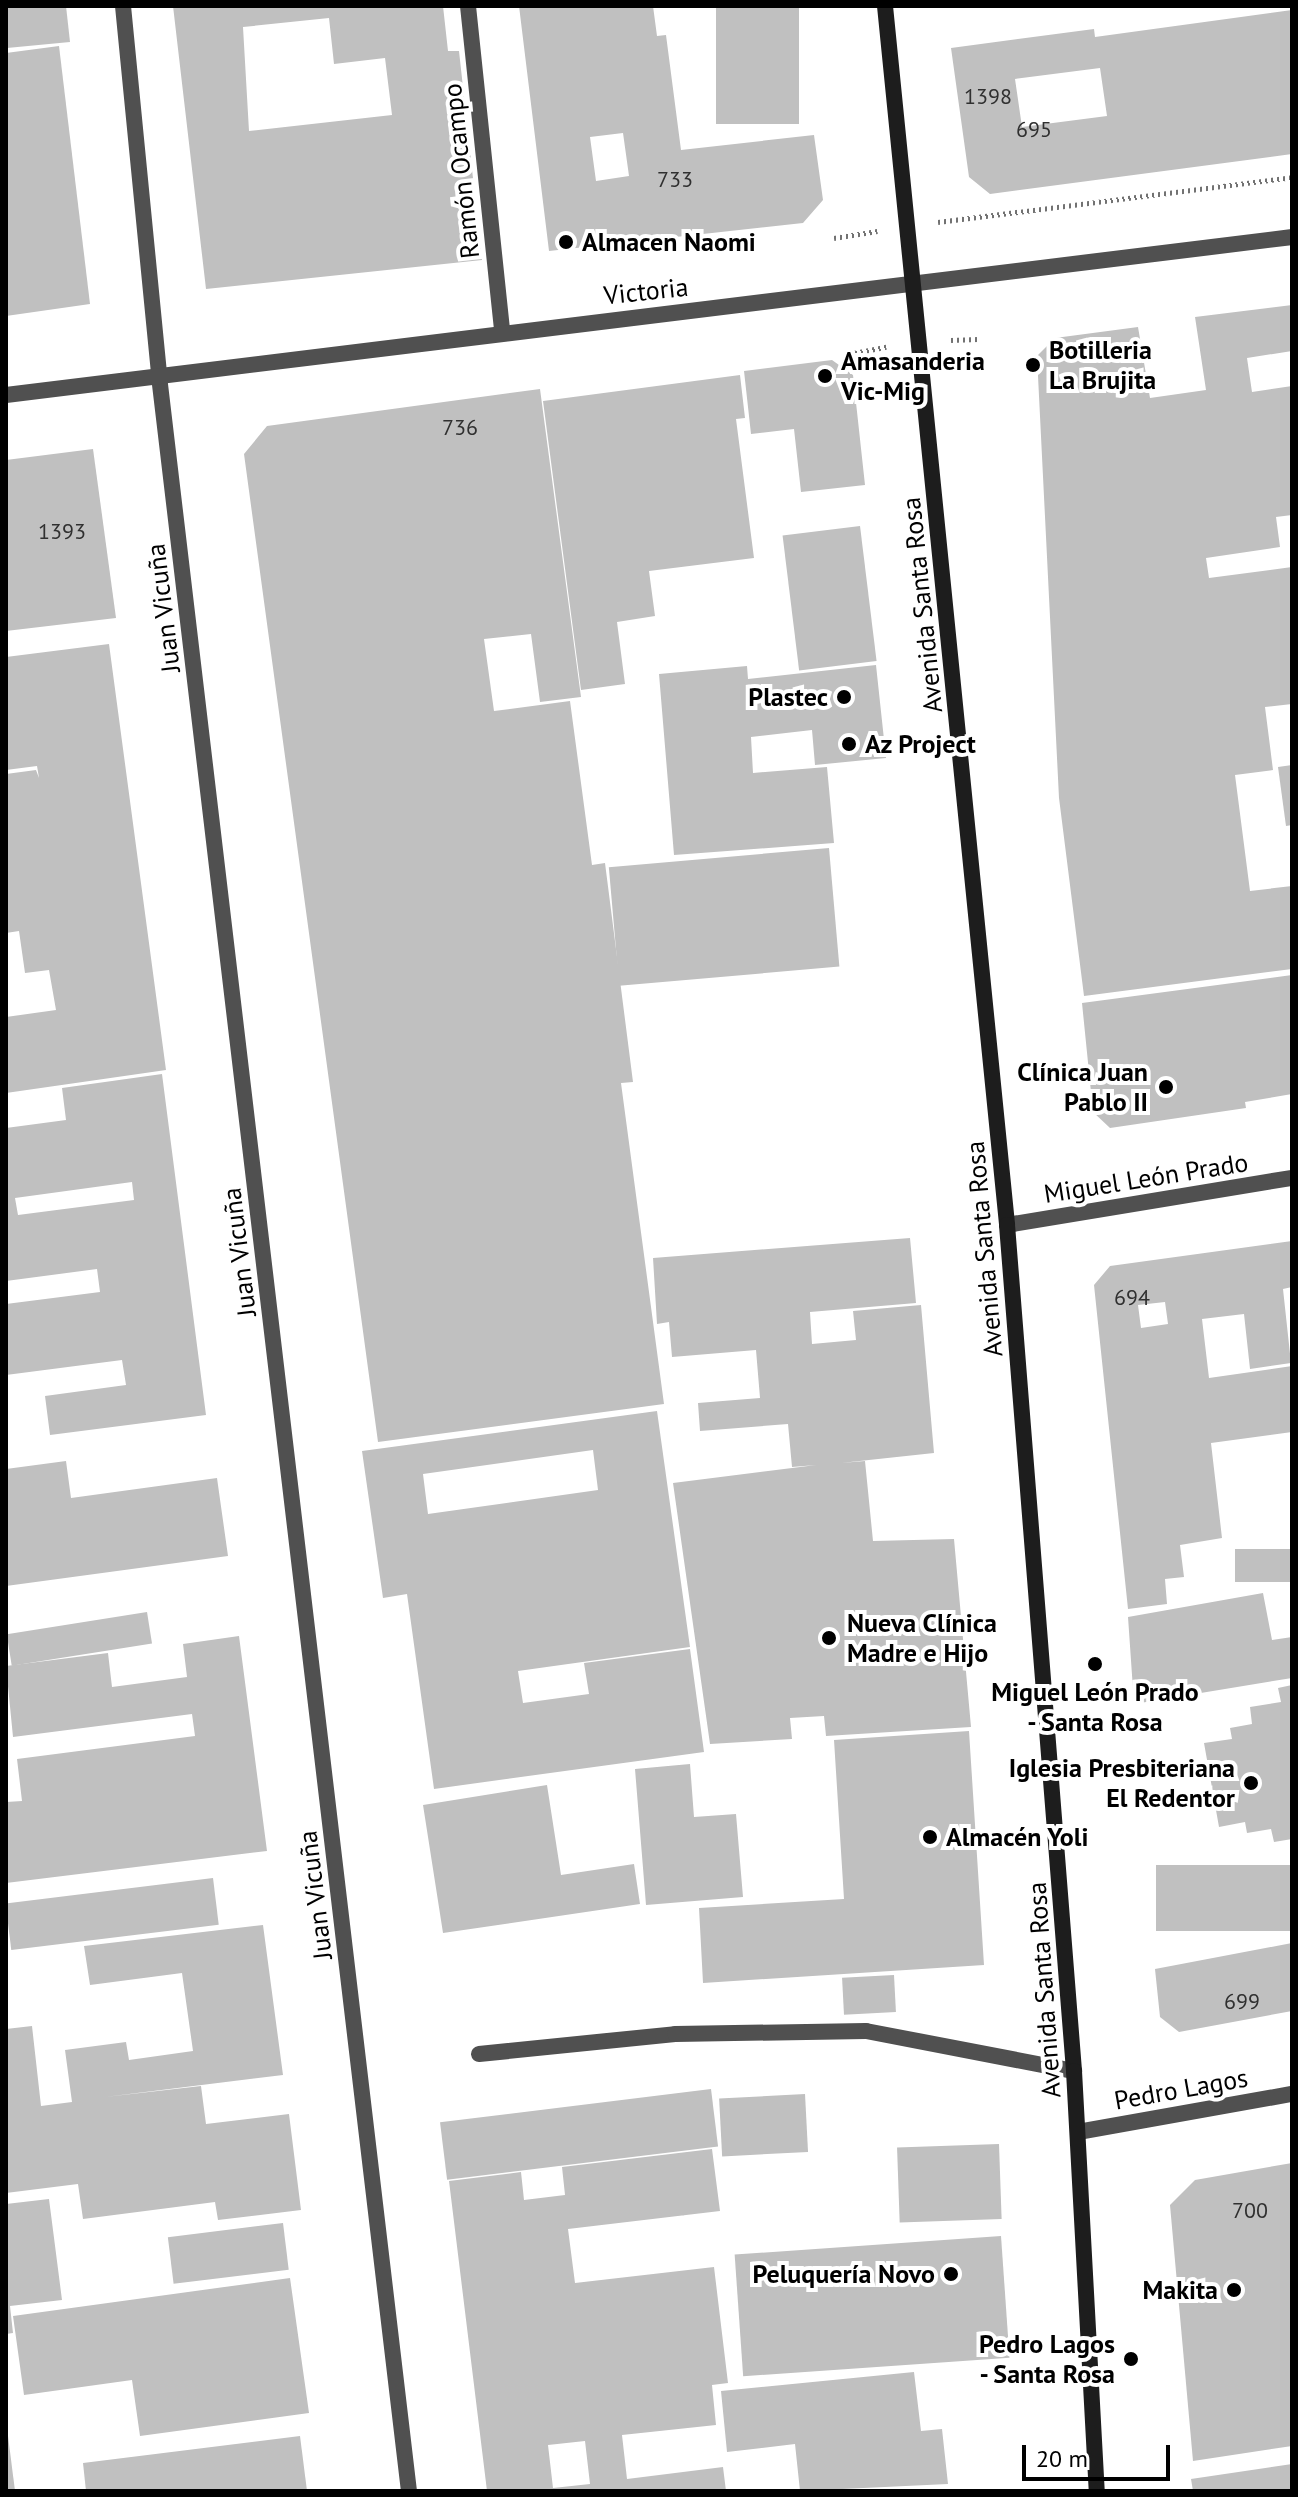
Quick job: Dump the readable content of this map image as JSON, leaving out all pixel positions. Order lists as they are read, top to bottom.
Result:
{
  "streets": {
    "main road": ["Avenida Santa Rosa"],
    "street": [
      "Ramón Ocampo",
      "Victoria",
      "Juan Vicuña",
      "Miguel León Prado",
      "Pedro Lagos"
    ]
  },
  "crossings": [
    ["Ramón Ocampo", "Victoria"],
    ["Victoria", "Avenida Santa Rosa"],
    ["Victoria", "Juan Vicuña"],
    ["Avenida Santa Rosa", "Miguel León Prado"],
    ["Avenida Santa Rosa", "Pedro Lagos"]
  ],
  "places": [
    "Almacen Naomi",
    "Botilleria La Brujita",
    "Amasanderia Vic-Mig",
    "Plastec",
    "Az Project",
    "Clínica Juan Pablo II",
    "Nueva Clínica Madre e Hijo",
    "Miguel León Prado - Santa Rosa",
    "Iglesia Presbiteriana El Redentor",
    "Almacén Yoli",
    "Peluquería Novo",
    "Makita",
    "Pedro Lagos - Santa Rosa"
  ],
  "house_numbers": [
    "1398",
    "695",
    "733",
    "736",
    "1393",
    "694",
    "699",
    "700"
  ],
  "scale_bar": "20 m"
}
